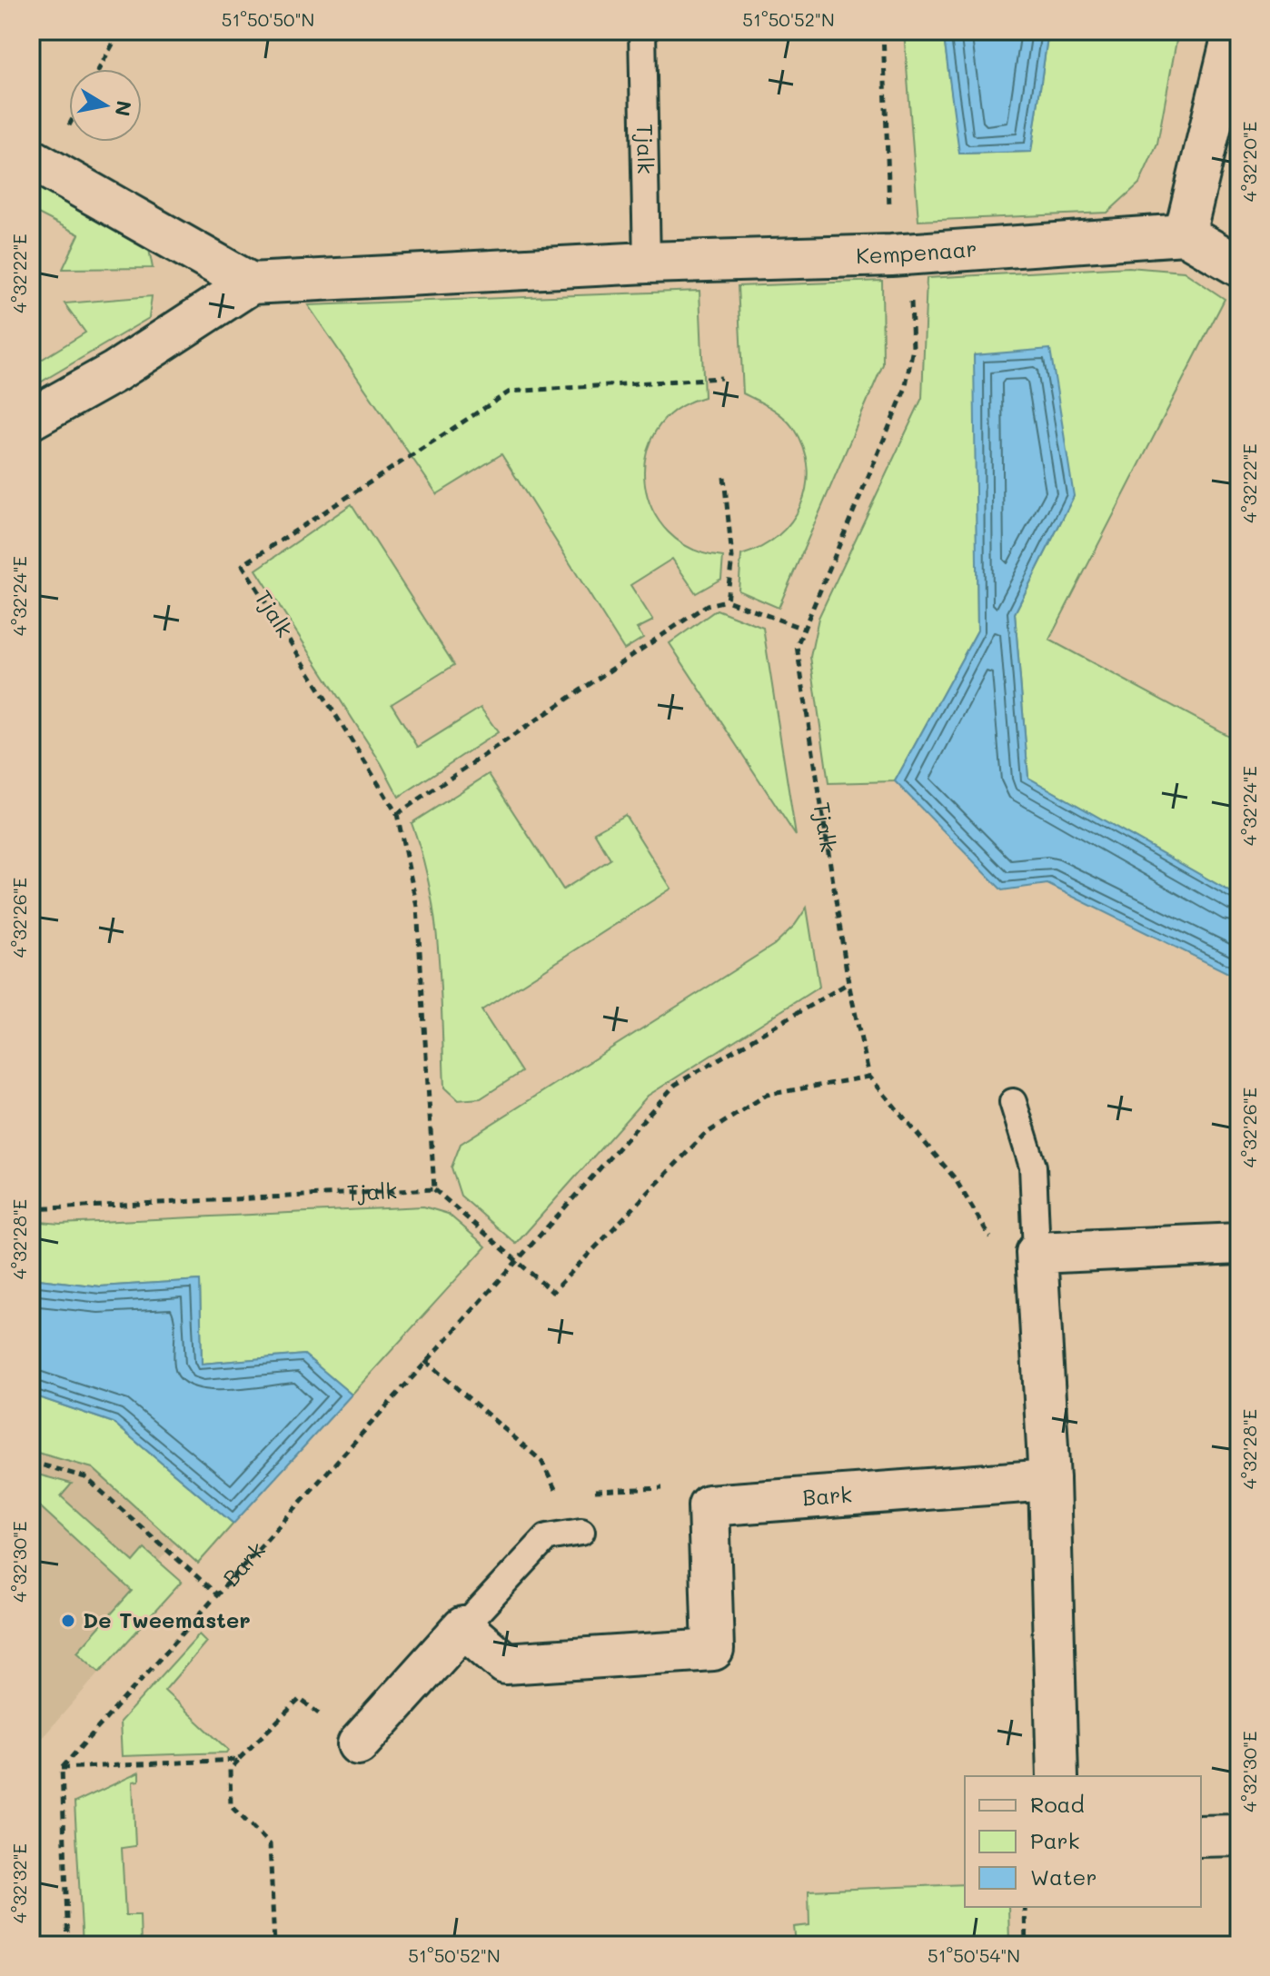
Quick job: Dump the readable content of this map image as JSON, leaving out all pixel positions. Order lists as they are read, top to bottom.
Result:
{
  "streets": {
    "street": ["Kempenaar", "Bark"],
    "lane": ["Tjalk"]
  },
  "crossings": [
    ["Tjalk", "Kempenaar"]
  ],
  "places": ["De Tweemaster"],
  "legend": ["Road", "Park", "Water"],
  "north": "right",
  "coordinates": [
    "51°50'50\"N",
    "51°50'52\"N",
    "4°32'20\"E",
    "4°32'22\"E",
    "4°32'24\"E",
    "4°32'26\"E",
    "4°32'28\"E",
    "4°32'30\"E",
    "4°32'32\"E",
    "51°50'54\"N"
  ]
}
